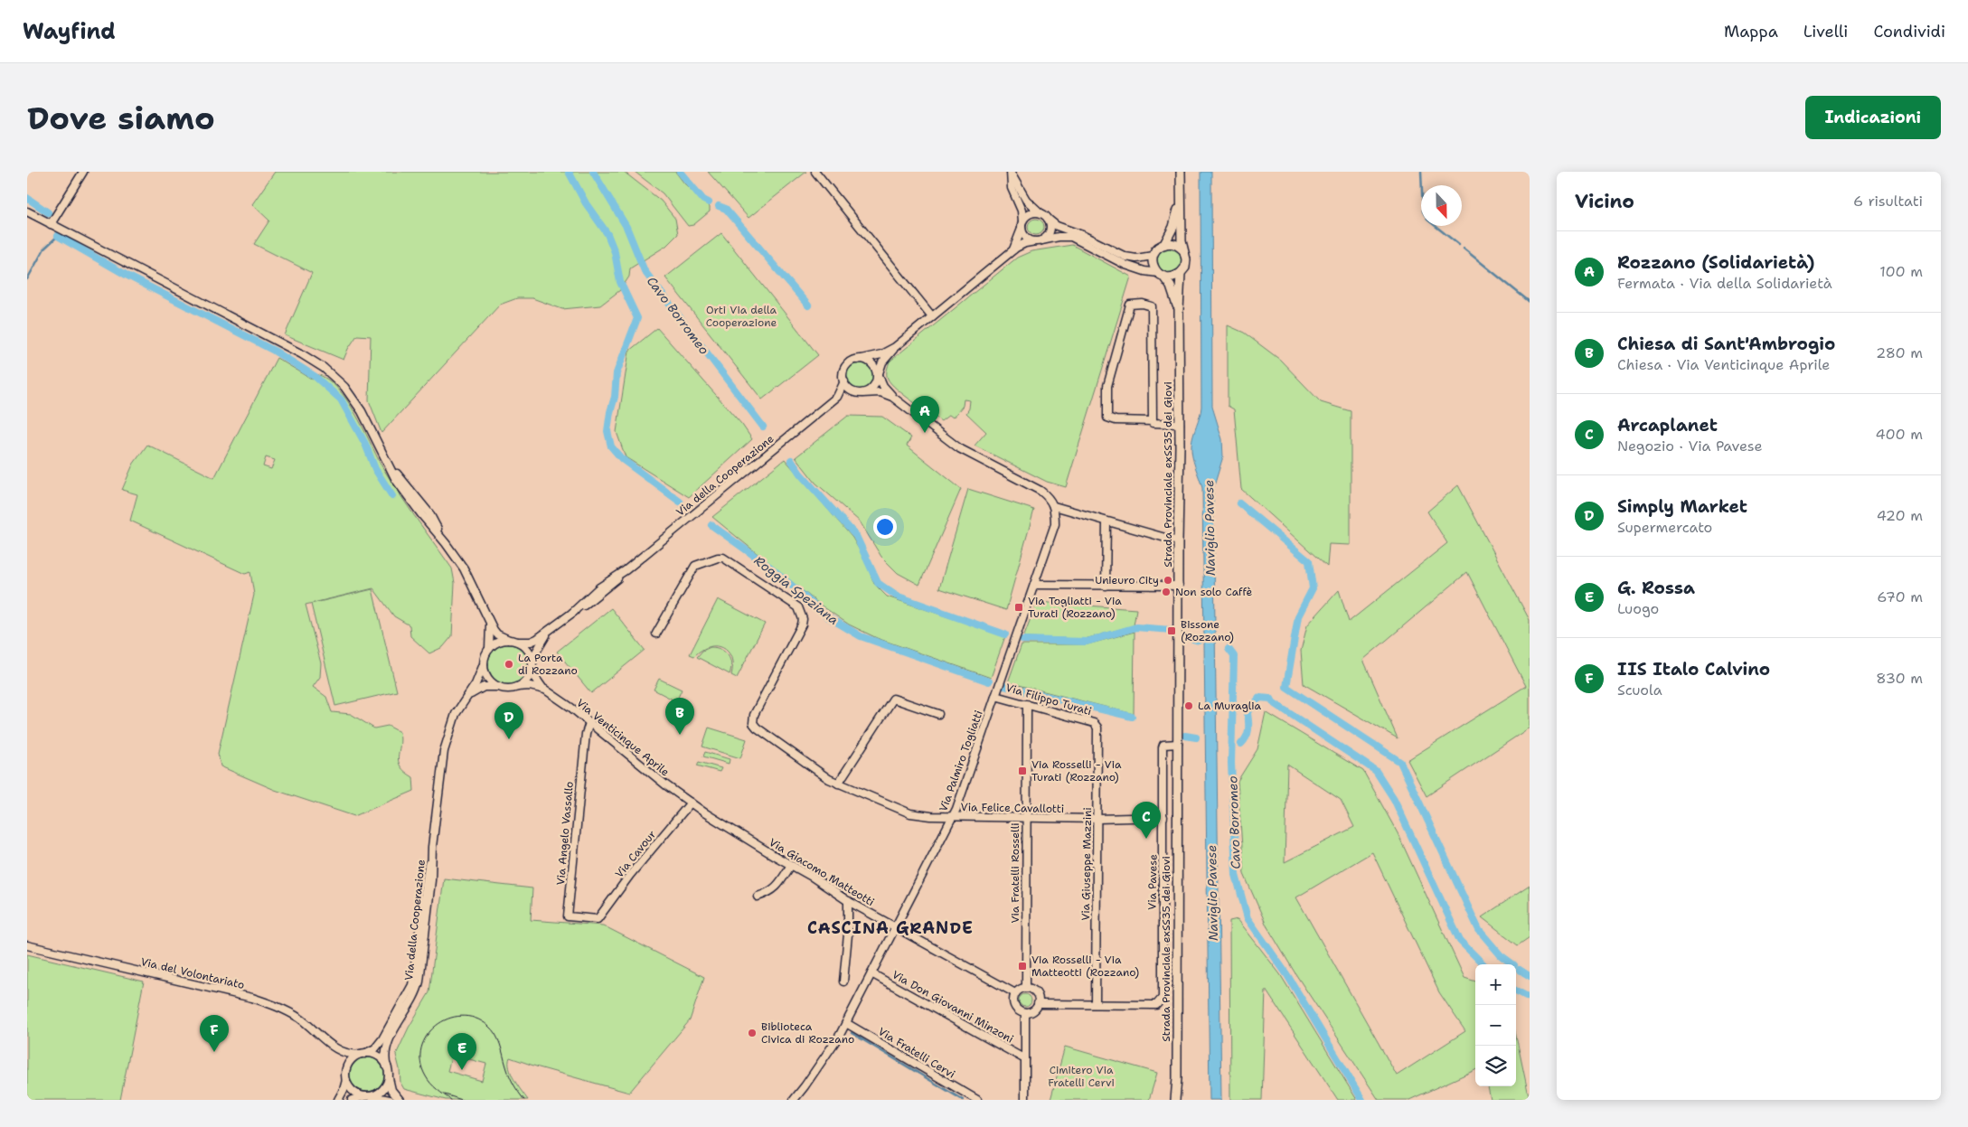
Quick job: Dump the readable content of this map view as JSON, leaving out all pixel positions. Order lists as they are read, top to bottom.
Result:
{
  "streets": {
    "main road": ["Strada Provinciale exSS35 dei Giovi"],
    "street": [
      "Via della Cooperazione",
      "Via Filippo Turati",
      "Via Venticinque Aprile",
      "Via Palmiro Togliatti",
      "Via Felice Cavallotti",
      "Via Angelo Vassallo",
      "Via Cavour",
      "Via Giuseppe Mazzini",
      "Via Giacomo Matteotti",
      "Via Fratelli Rosselli",
      "Via Pavese",
      "Via del Volontariato",
      "Via Don Giovanni Minzoni",
      "Via Fratelli Cervi"
    ]
  },
  "crossings": [
    ["Strada Provinciale exSS35 dei Giovi", "Via Pavese"],
    ["Via della Cooperazione", "Via Venticinque Aprile"],
    ["Via Filippo Turati", "Via Palmiro Togliatti"],
    ["Via Filippo Turati", "Via Giuseppe Mazzini"],
    ["Via Filippo Turati", "Via Fratelli Rosselli"],
    ["Via Venticinque Aprile", "Via Angelo Vassallo"],
    ["Via Venticinque Aprile", "Via Cavour"],
    ["Via Venticinque Aprile", "Via Giacomo Matteotti"],
    ["Via Palmiro Togliatti", "Via Felice Cavallotti"],
    ["Via Palmiro Togliatti", "Via Giacomo Matteotti"],
    ["Via Palmiro Togliatti", "Via Don Giovanni Minzoni"],
    ["Via Palmiro Togliatti", "Via Fratelli Cervi"],
    ["Via Felice Cavallotti", "Via Giuseppe Mazzini"],
    ["Via Felice Cavallotti", "Via Fratelli Rosselli"],
    ["Via Felice Cavallotti", "Via Pavese"],
    ["Via Angelo Vassallo", "Via Cavour"],
    ["Via Cavour", "Via Giacomo Matteotti"],
    ["Via Giuseppe Mazzini", "Via Pavese"],
    ["Via Giacomo Matteotti", "Via Fratelli Rosselli"]
  ],
  "districts": ["CASCINA GRANDE"],
  "water": ["Cavo Borromeo", "Naviglio Pavese", "Roggia Speziana"],
  "parks": ["Orti Via della Cooperazione", "Cimitero Via Fratelli Cervi"],
  "places": {
    "other": [
      "Unieuro City",
      "Non solo Caffè",
      "La Porta di Rozzano",
      "La Muraglia",
      "Biblioteca Civica di Rozzano"
    ],
    "transit": [
      "Via Togliatti - Via Turati (Rozzano)",
      "Bissone (Rozzano)",
      "Via Rosselli - Via Turati (Rozzano)",
      "Via Rosselli - Via Matteotti (Rozzano)"
    ]
  },
  "north": "bottom",
  "page": {
    "header": "Wayfind",
    "nav": ["Mappa", "Livelli", "Condividi"],
    "buttons": "Indicazioni",
    "title": "Dove siamo",
    "heading": ["Vicino", "6 risultati"],
    "list": [
      {
        "mark": "A",
        "name": "Rozzano (Solidarietà)",
        "note": "Fermata · Via della Solidarietà",
        "value": "100 m"
      },
      {
        "mark": "B",
        "name": "Chiesa di Sant'Ambrogio",
        "note": "Chiesa · Via Venticinque Aprile",
        "value": "280 m"
      },
      {
        "mark": "C",
        "name": "Arcaplanet",
        "note": "Negozio · Via Pavese",
        "value": "400 m"
      },
      {
        "mark": "D",
        "name": "Simply Market",
        "note": "Supermercato",
        "value": "420 m"
      },
      {
        "mark": "E",
        "name": "G. Rossa",
        "note": "Luogo",
        "value": "670 m"
      },
      {
        "mark": "F",
        "name": "IIS Italo Calvino",
        "note": "Scuola",
        "value": "830 m"
      }
    ],
    "pins": [
      "A",
      "B",
      "D",
      "C",
      "F",
      "E"
    ],
    "map_buttons": ["+", "−"]
  }
}
